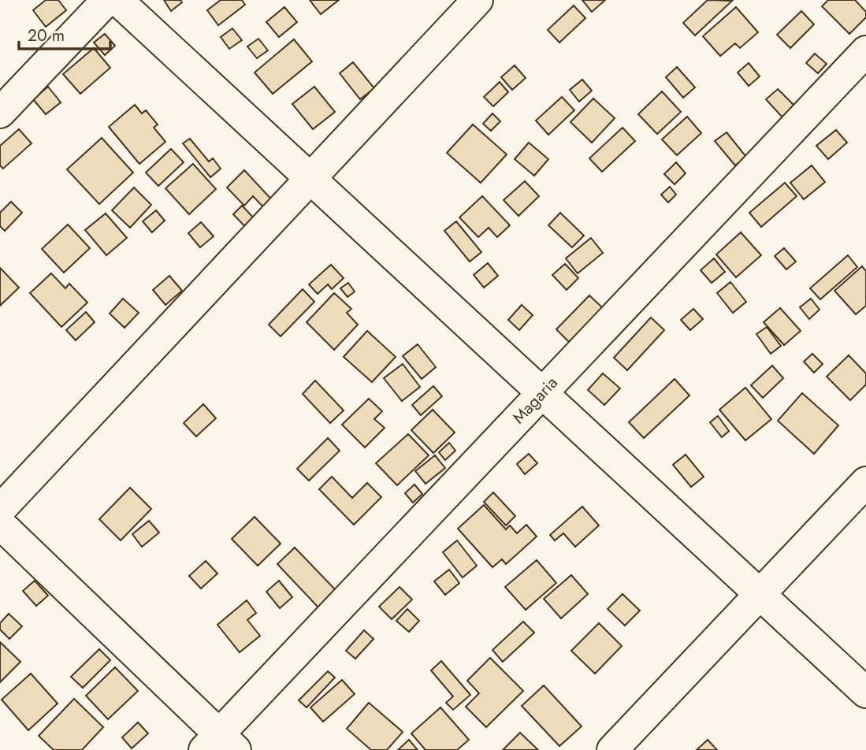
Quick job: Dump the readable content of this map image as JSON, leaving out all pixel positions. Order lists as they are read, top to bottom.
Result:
{
  "streets": {
    "street": ["Magaria"]
  },
  "scale_bar": "20 m"
}
